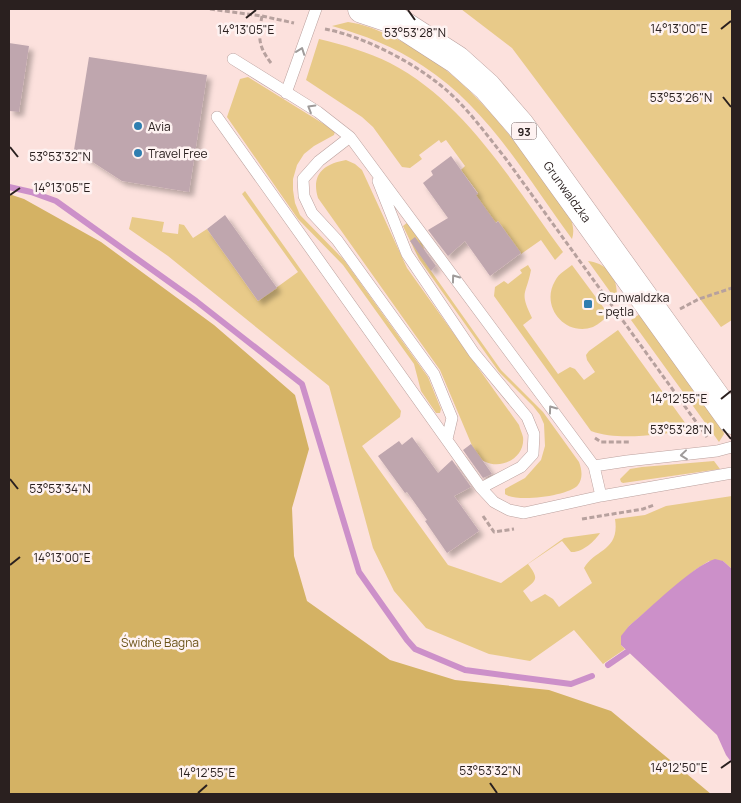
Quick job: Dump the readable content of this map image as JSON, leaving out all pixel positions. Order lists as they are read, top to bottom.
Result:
{
  "streets": {
    "main road": ["93", "Grunwaldzka"]
  },
  "parks": ["Świdne Bagna"],
  "places": {
    "other": ["Avia", "Travel Free"],
    "transit": ["Grunwaldzka - pętla"]
  },
  "coordinates": [
    "14°13'00\"E",
    "14°13'05\"E",
    "53°53'28\"N",
    "53°53'26\"N",
    "53°53'32\"N",
    "14°12'55\"E",
    "53°53'34\"N",
    "14°12'50\"E"
  ]
}
